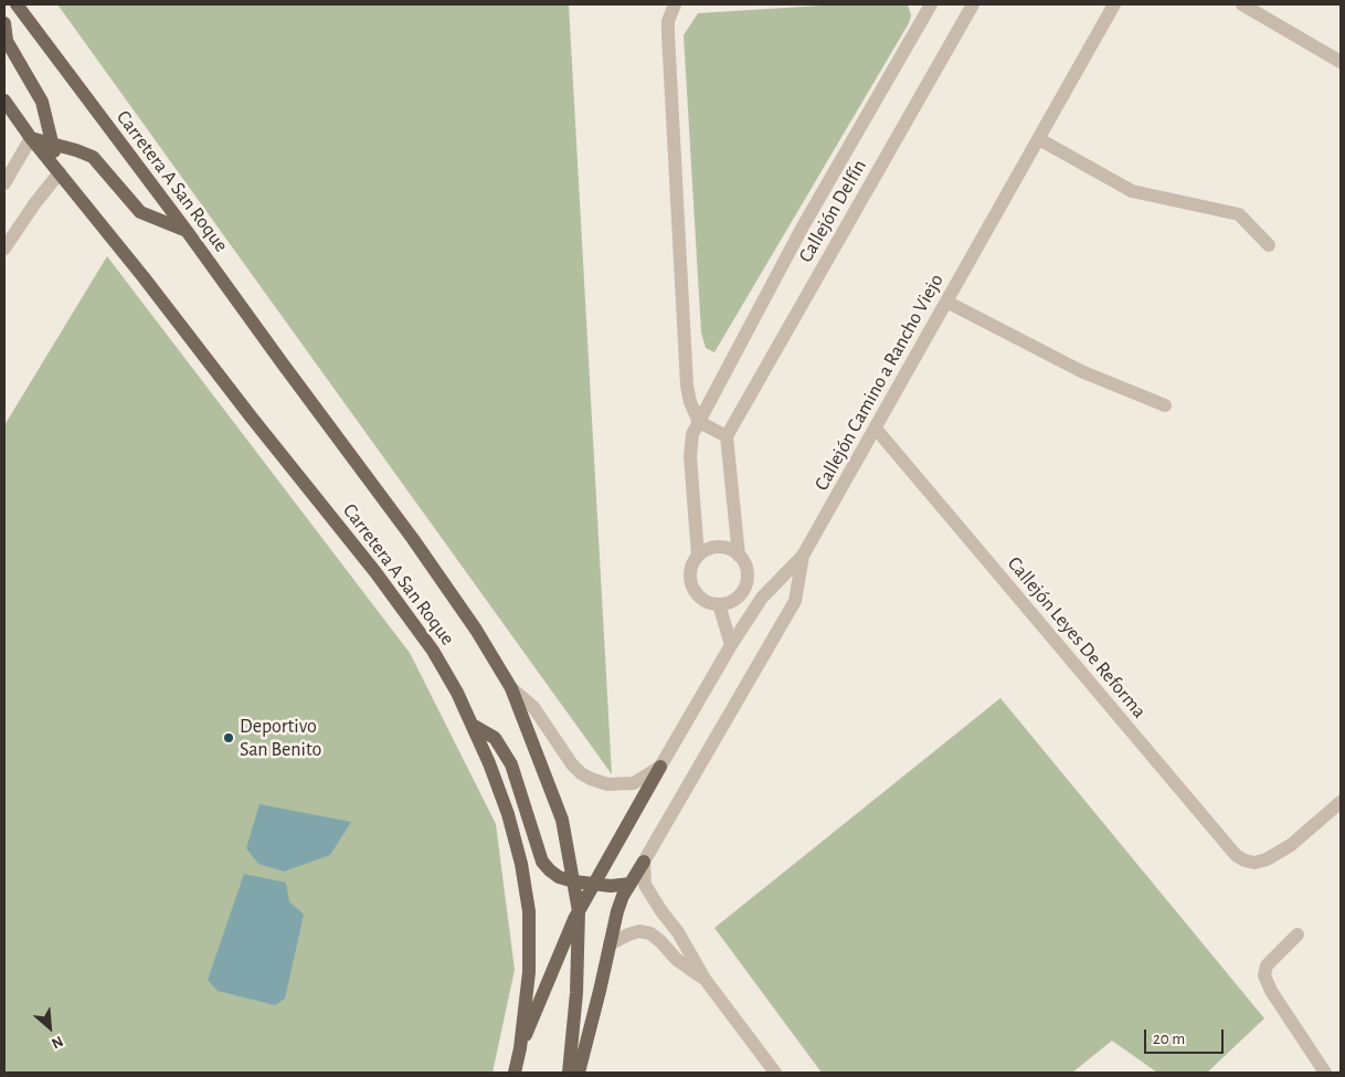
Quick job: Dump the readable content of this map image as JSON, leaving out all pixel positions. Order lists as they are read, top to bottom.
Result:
{
  "streets": {
    "main road": ["Carretera A San Roque"],
    "street": ["Callejón Delfín", "Callejón Camino a Rancho Viejo", "Callejón Leyes De Reforma"]
  },
  "crossings": [
    ["Callejón Camino a Rancho Viejo", "Callejón Leyes De Reforma"]
  ],
  "places": ["Deportivo San Benito"],
  "scale_bar": "20 m",
  "north": "bottom right"
}
